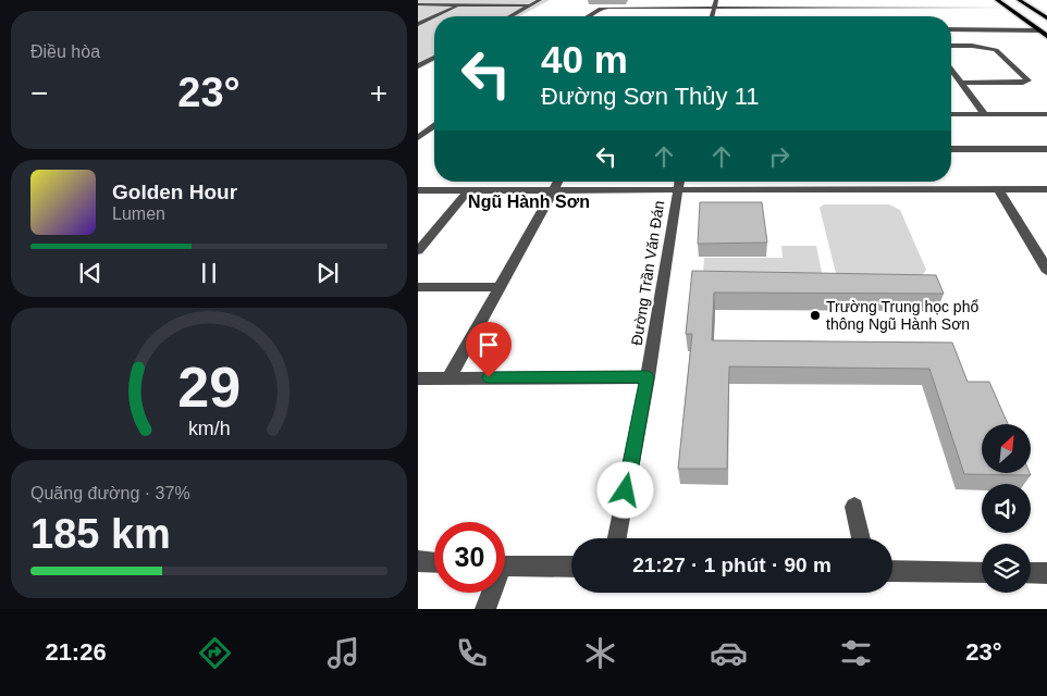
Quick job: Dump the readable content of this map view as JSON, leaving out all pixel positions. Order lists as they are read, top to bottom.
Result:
{
  "streets": {
    "street": ["Đường Trần Văn Đán"]
  },
  "districts": ["Ngũ Hành Sơn"],
  "places": ["Trường Trung học phổ thông Ngũ Hành Sơn"],
  "north": "top right",
  "page": {
    "tile": [
      "Điều hòa",
      ["Quãng đường · 37%", "185 km"]
    ],
    "turn": ["40 m", "Đường Sơn Thủy 11"],
    "heat": ["−", "23°", "+"],
    "song": ["Golden Hour", "Lumen"],
    "limit": "30",
    "trip": "21:27 · 1 phút · 90 m",
    "tabs": ["21:26", "23°"],
    "gauge": ["29", "km/h"]
  }
}
